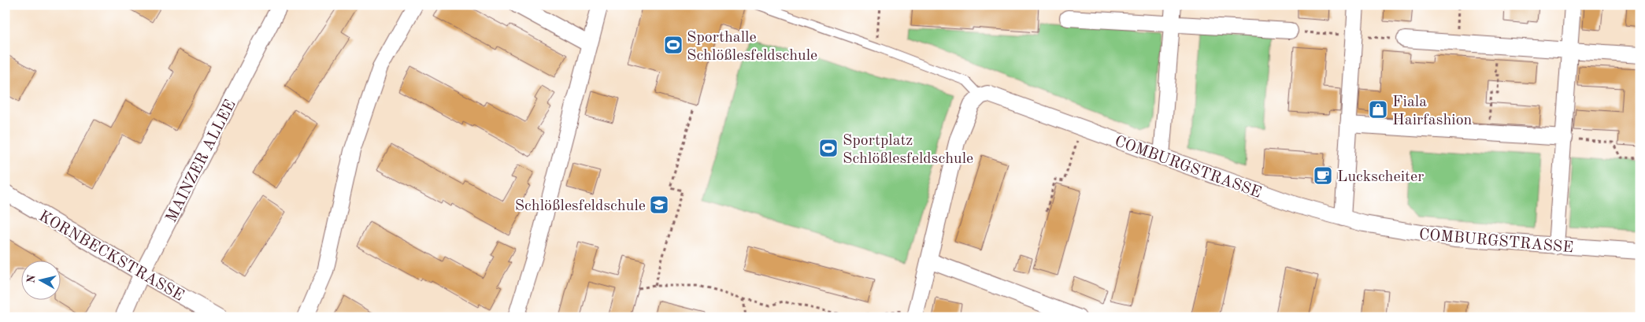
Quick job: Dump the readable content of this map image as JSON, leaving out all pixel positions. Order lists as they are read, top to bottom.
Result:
{
  "streets": {
    "street": ["MAINZER ALLEE", "COMBURGSTRASSE", "KORNBECKSTRASSE"]
  },
  "crossings": [
    ["MAINZER ALLEE", "KORNBECKSTRASSE"]
  ],
  "places": {
    "sports": ["Sporthalle Schlößlesfeldschule", "Sportplatz Schlößlesfeldschule"],
    "shop": ["Fiala Hairfashion"],
    "cafe": ["Luckscheiter"],
    "school or university": ["Schlößlesfeldschule"]
  },
  "north": "left"
}
